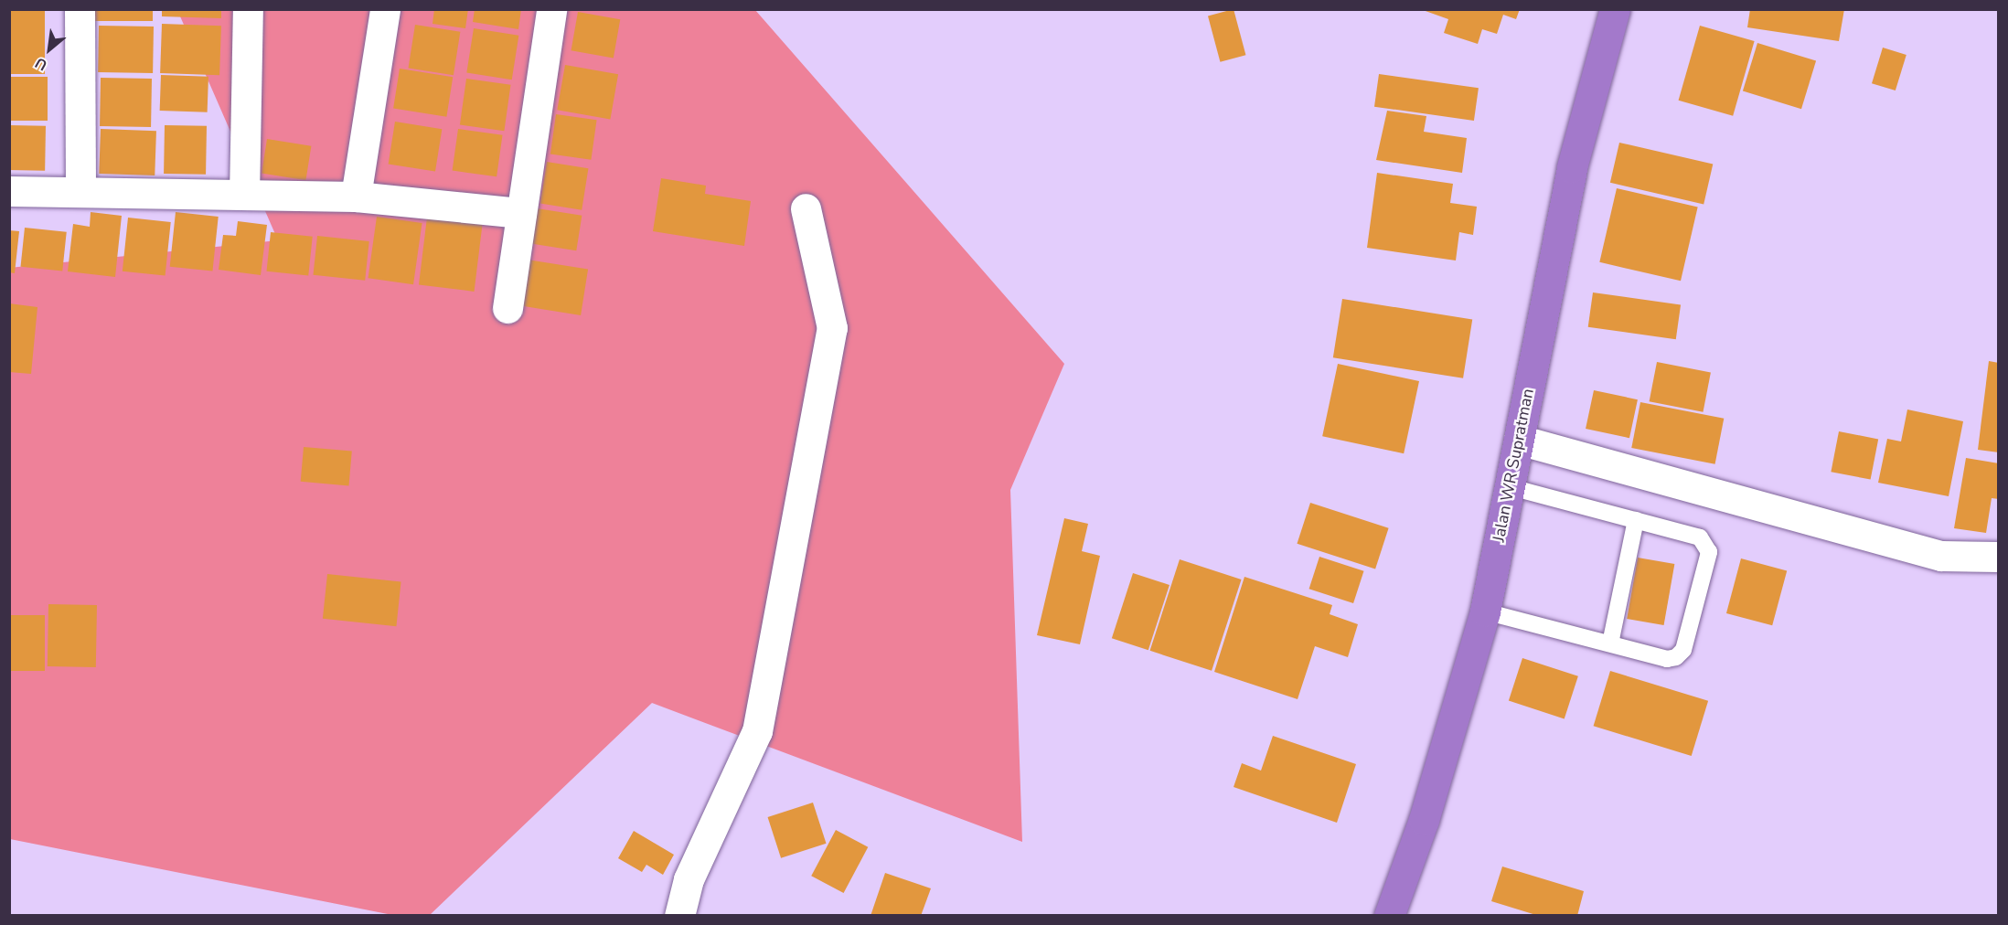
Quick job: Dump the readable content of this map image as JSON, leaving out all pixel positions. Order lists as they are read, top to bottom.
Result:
{
  "streets": {
    "highway": ["Jalan WR Supratman"]
  },
  "north": "bottom left"
}
